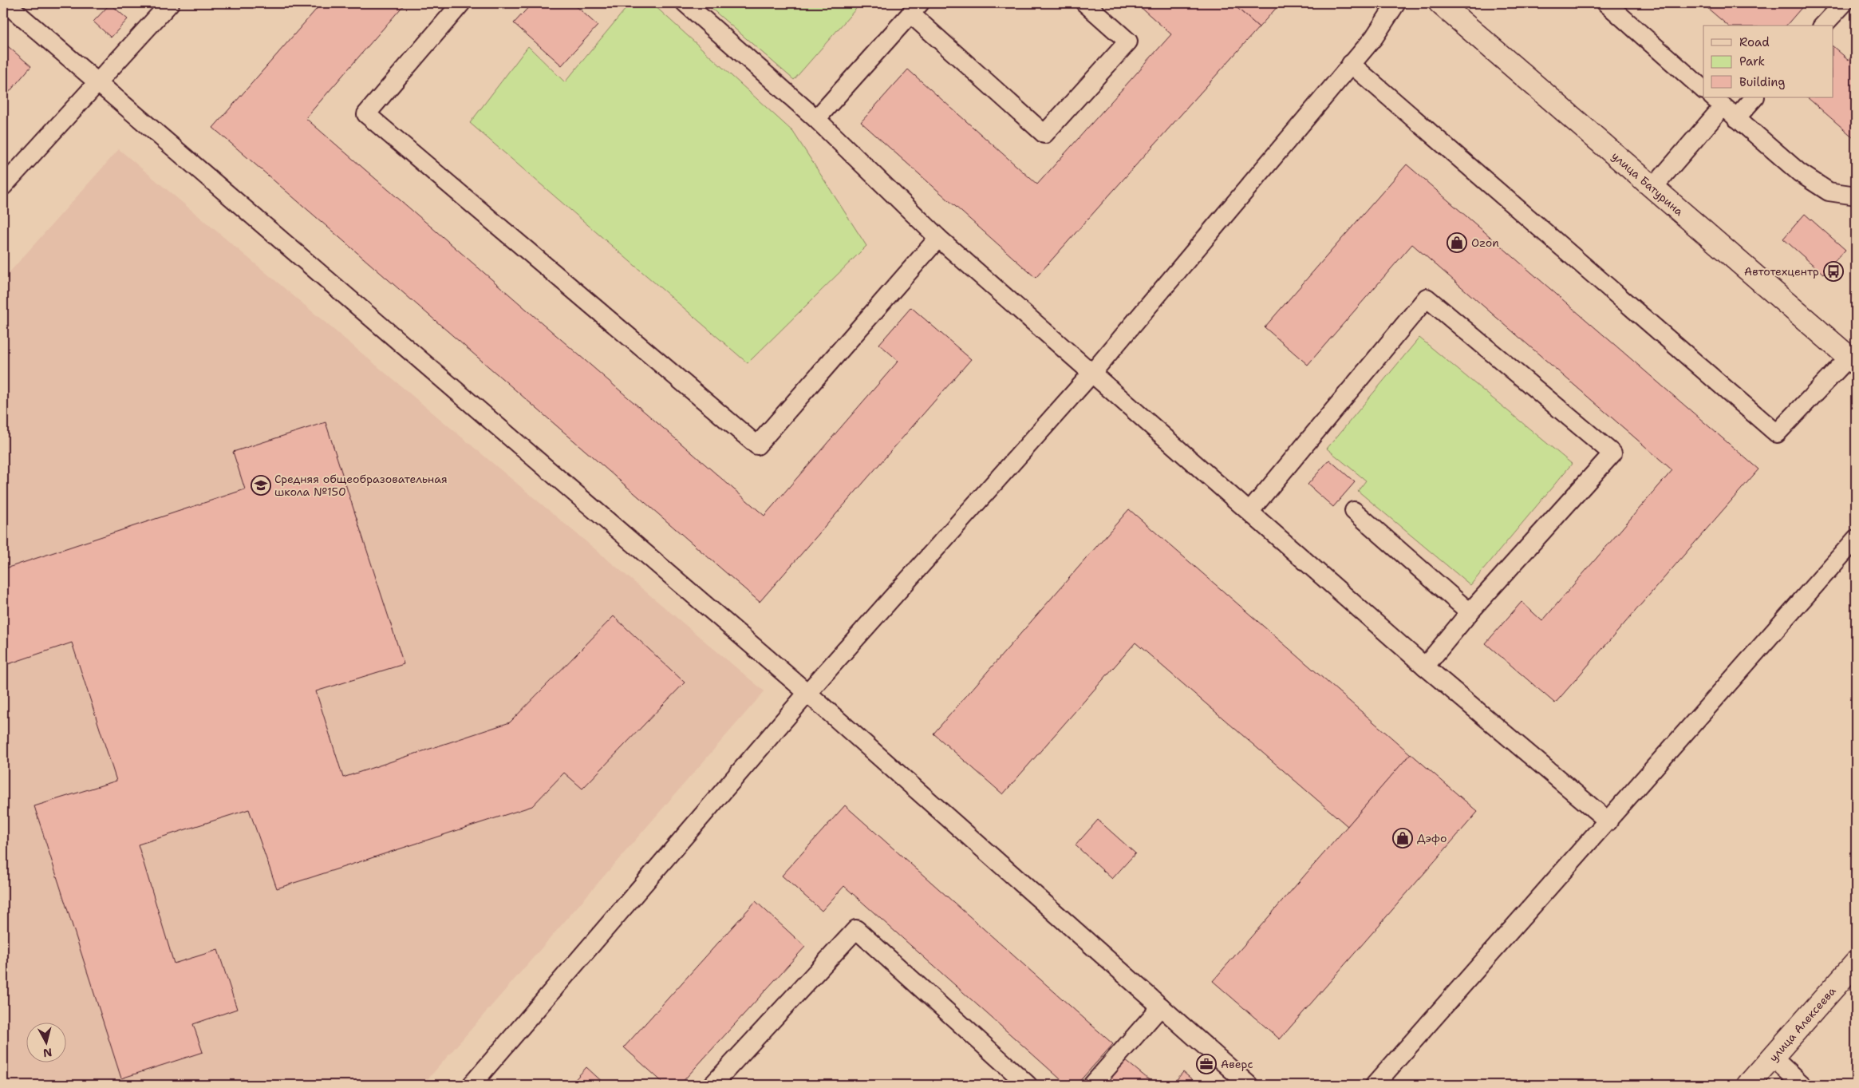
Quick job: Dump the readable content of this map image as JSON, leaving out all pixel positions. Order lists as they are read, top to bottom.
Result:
{
  "streets": {
    "street": ["улица Батурина", "улица Алексеева"]
  },
  "places": {
    "shop": ["Ozon", "Дэфо"],
    "bus stop": ["Автотехцентр"],
    "school or university": ["Средняя общеобразовательная школа №150"],
    "office": ["Аверс"]
  },
  "legend": ["Road", "Park", "Building"],
  "north": "bottom"
}
